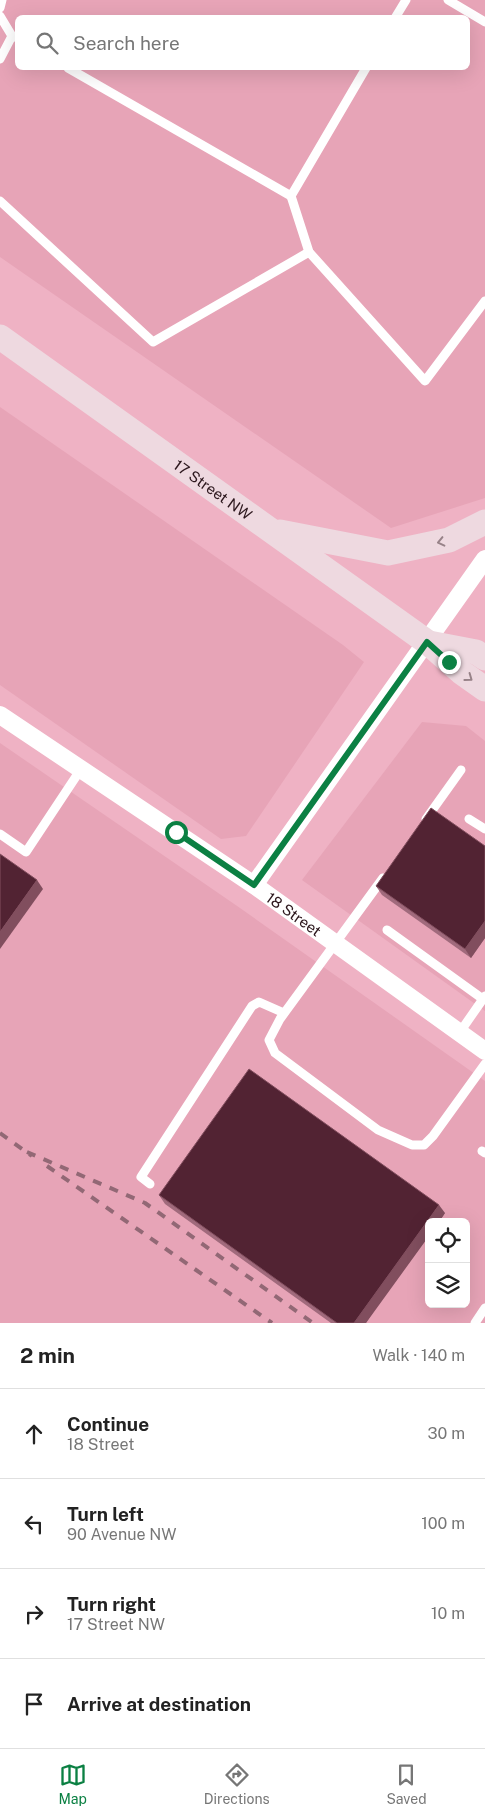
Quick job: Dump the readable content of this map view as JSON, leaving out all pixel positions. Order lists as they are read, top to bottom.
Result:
{
  "streets": {
    "main road": ["17 Street NW"],
    "street": ["18 Street"]
  },
  "page": {
    "search": "Search here",
    "heading": ["2 min", "Walk · 140 m"],
    "list": [
      ["Continue", "18 Street", "30 m"],
      ["Turn left", "90 Avenue NW", "100 m"],
      ["Turn right", "17 Street NW", "10 m"],
      "Arrive at destination"
    ],
    "nav": ["Map", "Directions", "Saved"]
  }
}
